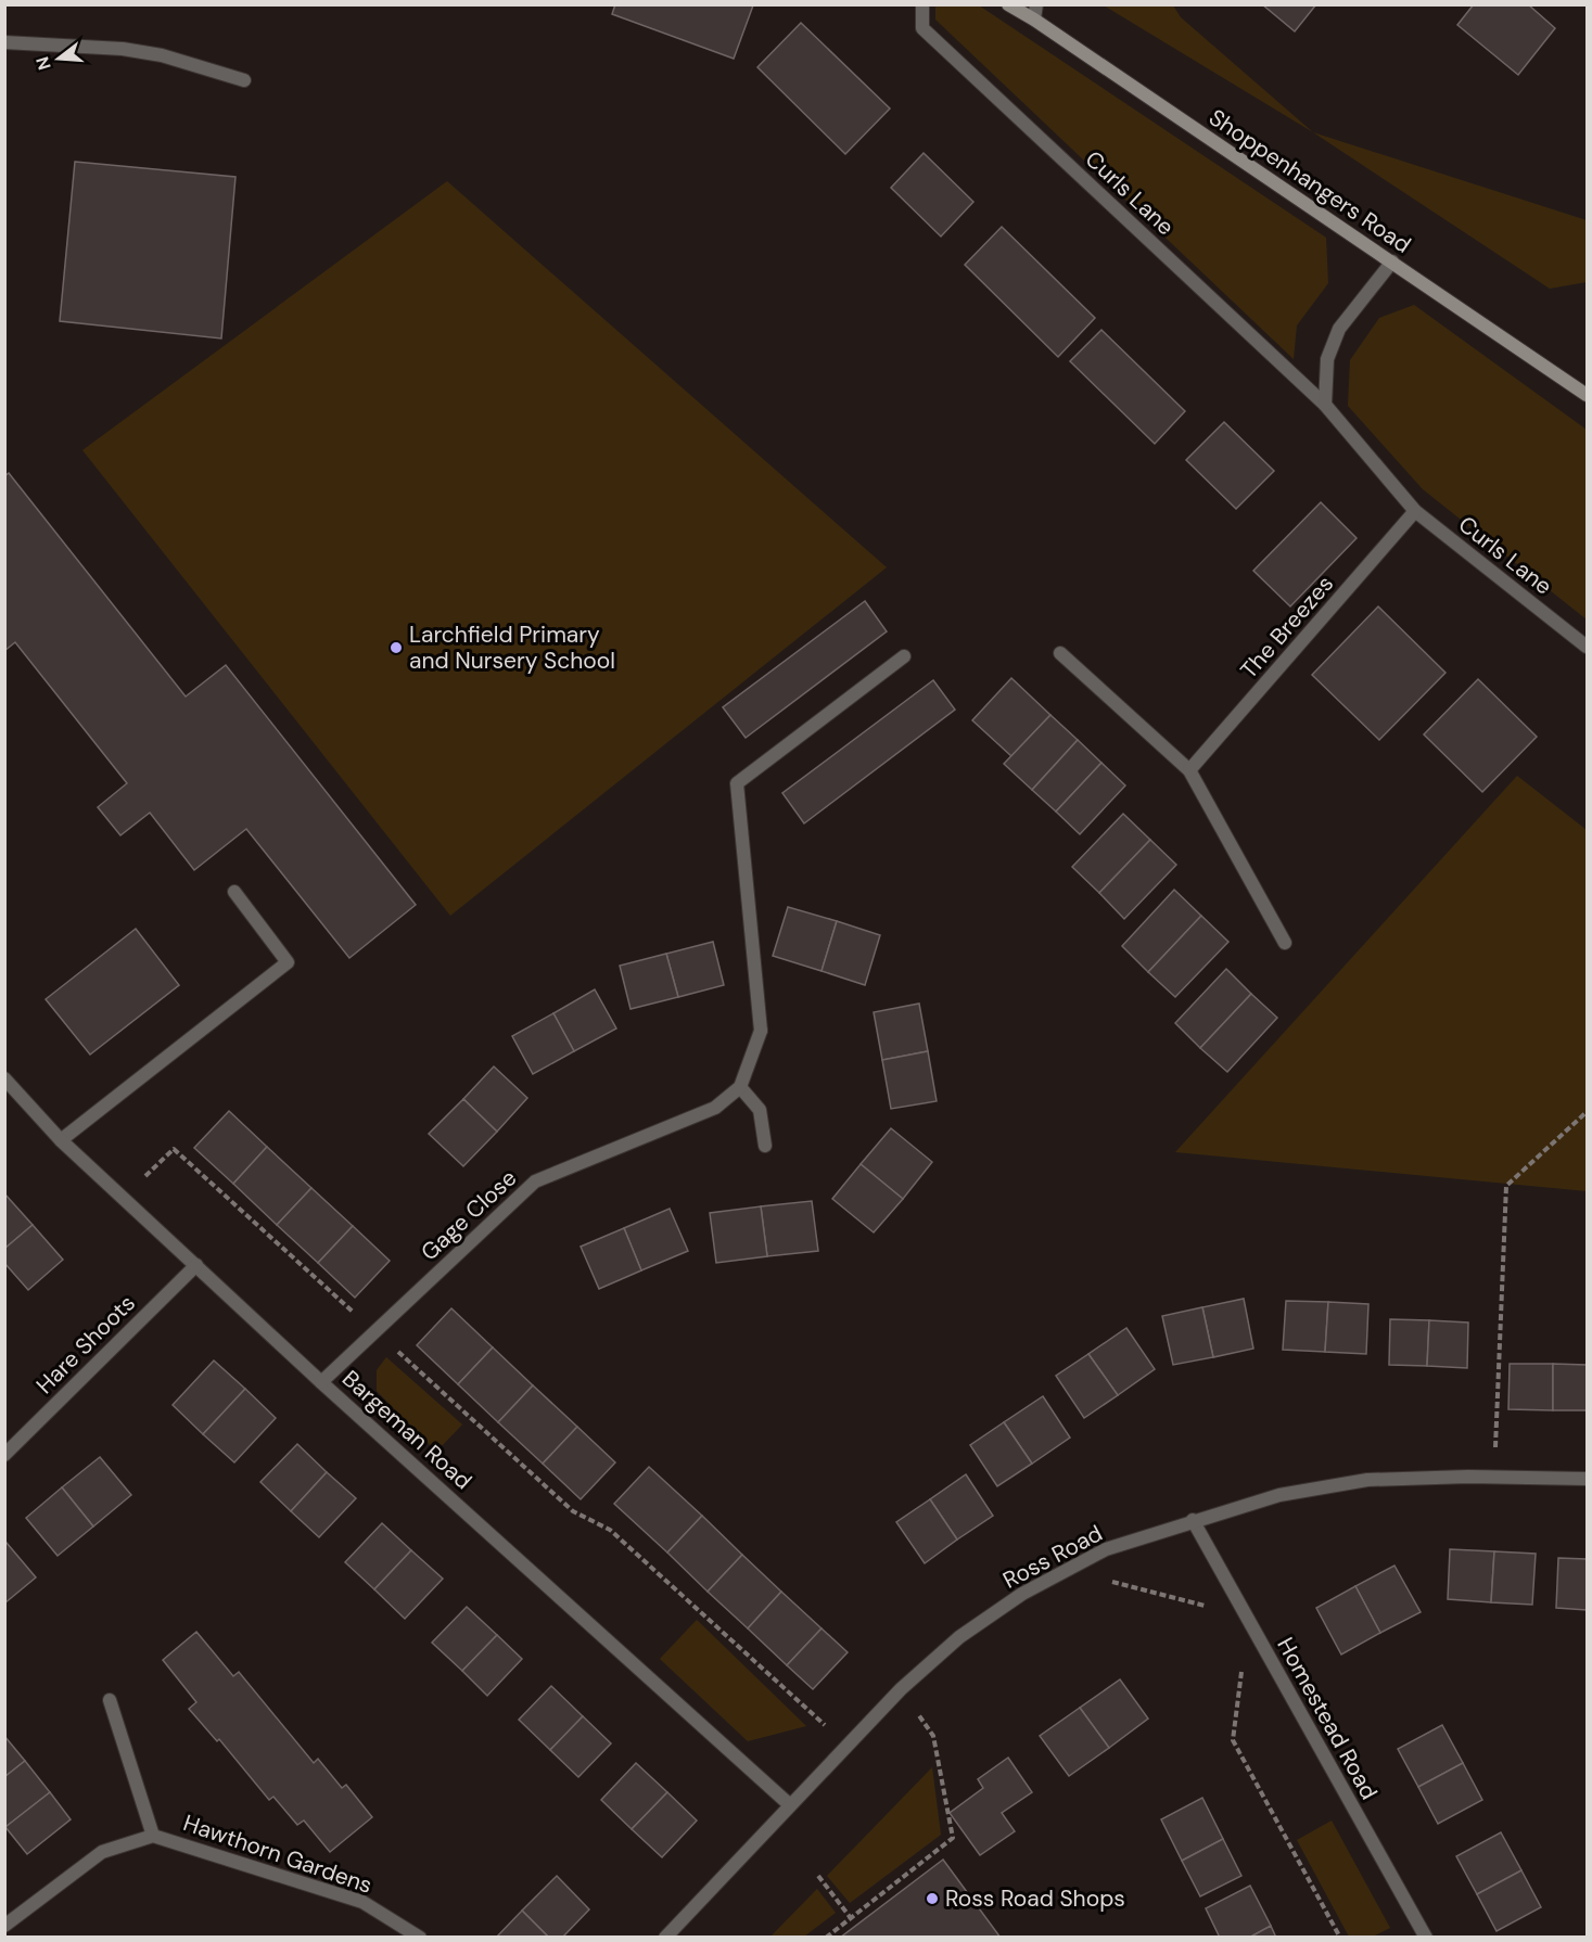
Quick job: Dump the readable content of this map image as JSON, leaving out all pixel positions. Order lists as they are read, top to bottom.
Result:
{
  "streets": {
    "street": [
      "Shoppenhangers Road",
      "Curls Lane",
      "The Breezes",
      "Gage Close",
      "Hare Shoots",
      "Bargeman Road",
      "Ross Road",
      "Homestead Road",
      "Hawthorn Gardens"
    ]
  },
  "crossings": [
    ["Curls Lane", "The Breezes"],
    ["Gage Close", "Bargeman Road"],
    ["Hare Shoots", "Bargeman Road"],
    ["Bargeman Road", "Ross Road"],
    ["Ross Road", "Homestead Road"]
  ],
  "places": ["Larchfield Primary and Nursery School", "Ross Road Shops"],
  "north": "left"
}
